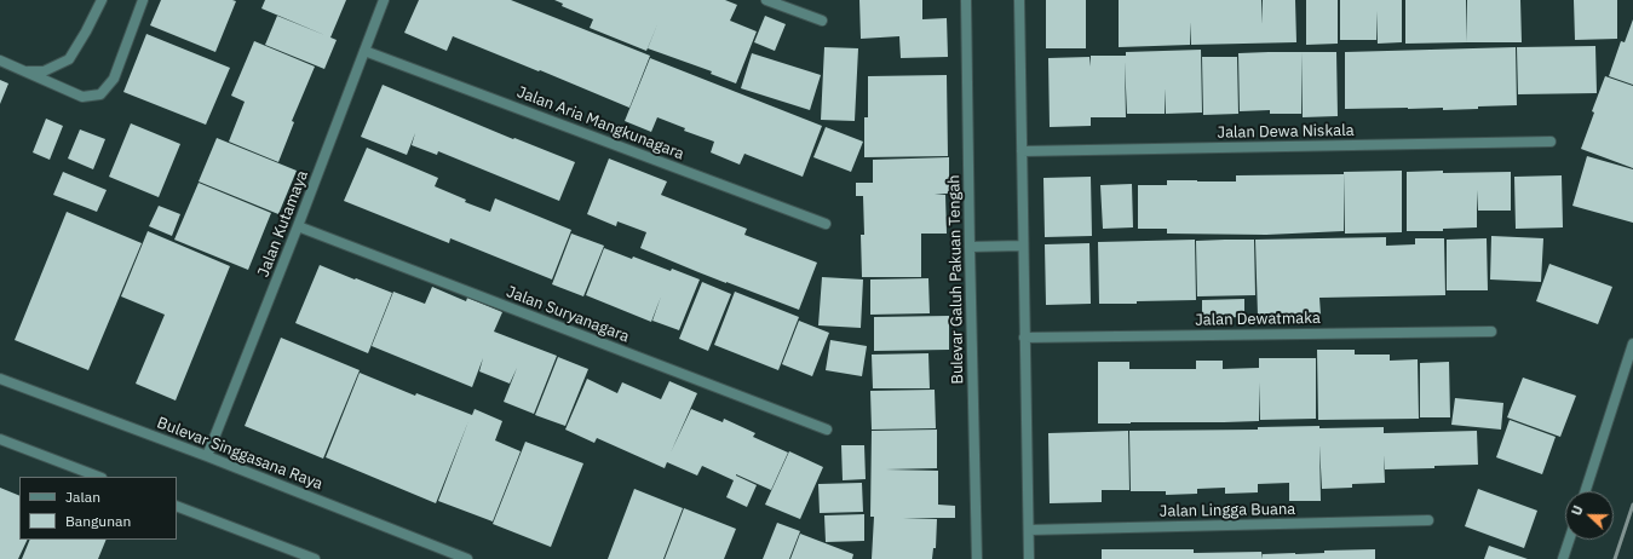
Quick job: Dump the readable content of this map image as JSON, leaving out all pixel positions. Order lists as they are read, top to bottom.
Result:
{
  "streets": {
    "street": [
      "Jalan Aria Mangkunagara",
      "Jalan Dewa Niskala",
      "Jalan Kutamaya",
      "Bulevar Galuh Pakuan Tengah",
      "Jalan Suryanagara",
      "Jalan Dewatmaka",
      "Bulevar Singgasana Raya",
      "Jalan Lingga Buana"
    ]
  },
  "crossings": [
    ["Jalan Aria Mangkunagara", "Jalan Kutamaya"],
    ["Jalan Kutamaya", "Jalan Suryanagara"],
    ["Jalan Kutamaya", "Bulevar Singgasana Raya"]
  ],
  "legend": ["Jalan", "Bangunan"],
  "north": "left"
}
